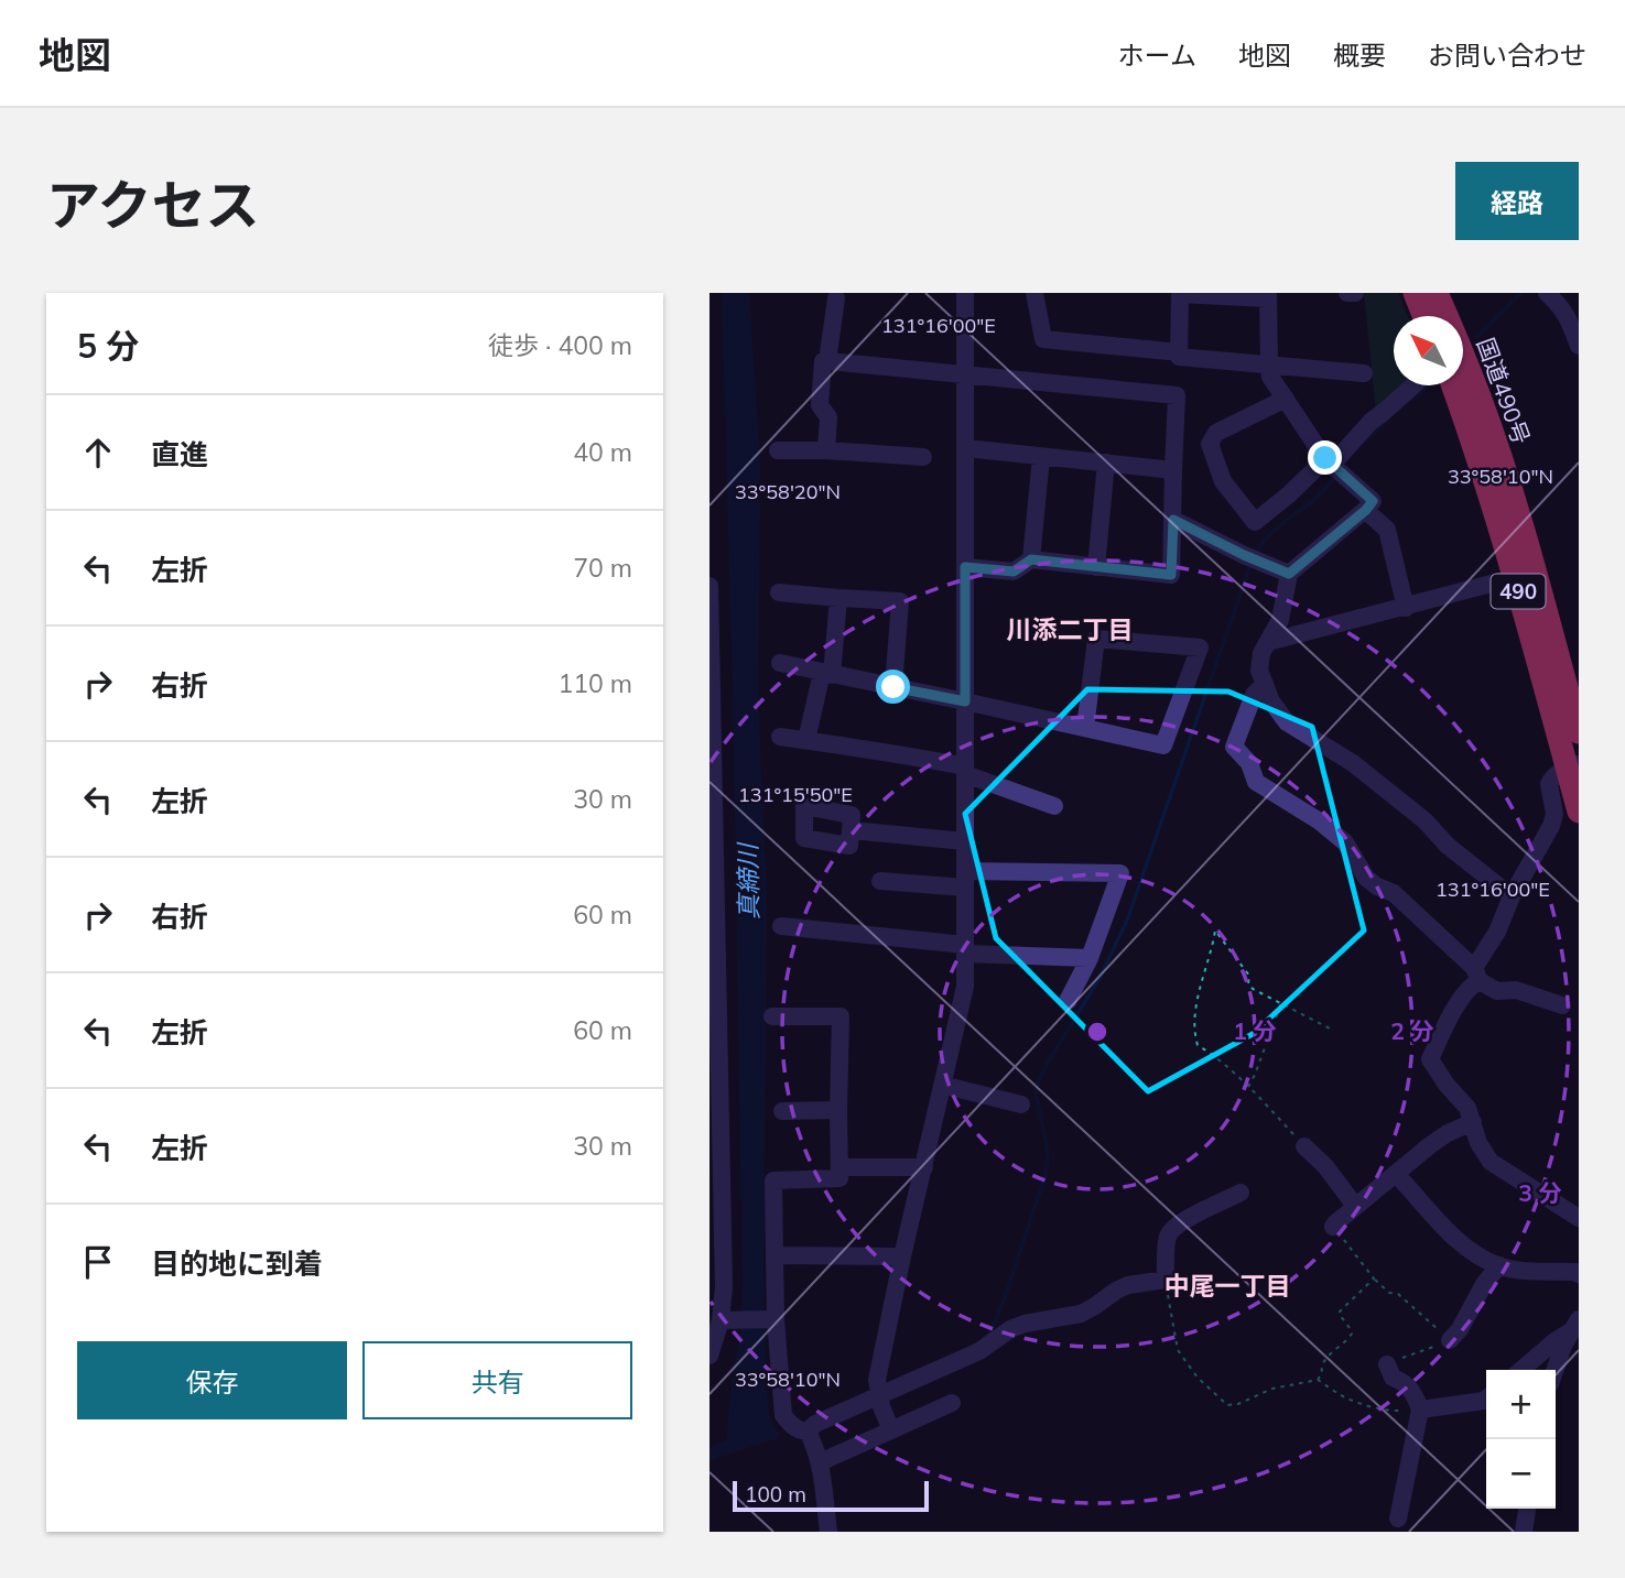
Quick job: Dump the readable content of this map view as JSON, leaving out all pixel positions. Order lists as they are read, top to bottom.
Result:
{
  "streets": {
    "highway": ["国道490号", "490"]
  },
  "districts": ["川添二丁目", "中尾一丁目"],
  "water": ["真締川"],
  "scale_bar": "100 m",
  "north": "top left",
  "page": {
    "header": "地図",
    "nav": [
      "ホーム",
      "地図",
      "概要",
      "お問い合わせ"
    ],
    "title": "アクセス",
    "buttons": [
      "経路",
      ["保存", "共有"]
    ],
    "heading": ["5 分", "徒歩 · 400 m"],
    "list": [
      ["直進", "40 m"],
      ["左折", "70 m"],
      ["右折", "110 m"],
      ["左折", "30 m"],
      ["右折", "60 m"],
      ["左折", "60 m"],
      ["左折", "30 m"],
      "目的地に到着"
    ],
    "map_buttons": ["+", "−"],
    "scale": "100 m"
  },
  "coordinates": [
    "131°16'00\"E",
    "33°58'10\"N",
    "33°58'20\"N",
    "131°15'50\"E"
  ],
  "rings": ["1 分", "2 分", "3 分"]
}
